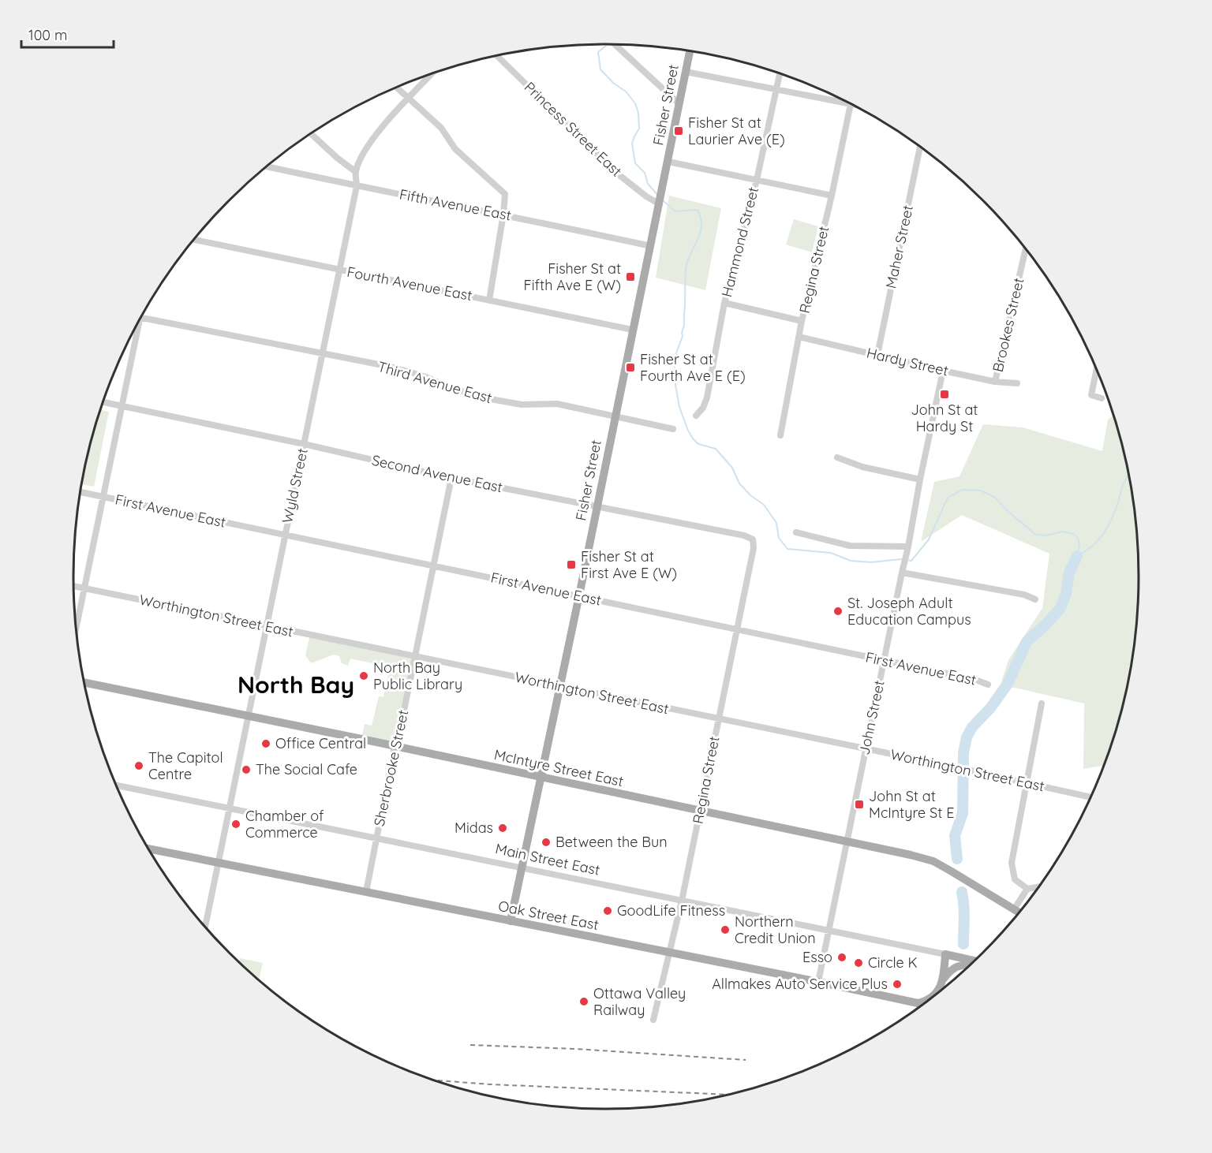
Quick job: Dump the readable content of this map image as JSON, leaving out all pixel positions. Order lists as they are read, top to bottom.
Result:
{
  "streets": {
    "main road": [
      "Fisher Street",
      "McIntyre Street East",
      "Main Street East",
      "Oak Street East"
    ],
    "street": [
      "Princess Street East",
      "Fifth Avenue East",
      "Hammond Street",
      "Maher Street",
      "Regina Street",
      "Fourth Avenue East",
      "Brookes Street",
      "Hardy Street",
      "Third Avenue East",
      "Second Avenue East",
      "Wyld Street",
      "First Avenue East",
      "Worthington Street East",
      "John Street",
      "Sherbrooke Street"
    ]
  },
  "crossings": [
    ["Fisher Street", "Princess Street East"],
    ["Fisher Street", "Fifth Avenue East"],
    ["Fisher Street", "Fourth Avenue East"],
    ["Fisher Street", "Third Avenue East"],
    ["Fisher Street", "Second Avenue East"],
    ["Fisher Street", "First Avenue East"],
    ["Fisher Street", "Worthington Street East"],
    ["Fisher Street", "McIntyre Street East"],
    ["Fisher Street", "Main Street East"],
    ["Fisher Street", "Oak Street East"],
    ["Fifth Avenue East", "Wyld Street"],
    ["Maher Street", "Hardy Street"],
    ["Regina Street", "Hardy Street"],
    ["Regina Street", "Second Avenue East"],
    ["Regina Street", "First Avenue East"],
    ["Regina Street", "Worthington Street East"],
    ["Regina Street", "McIntyre Street East"],
    ["Regina Street", "Main Street East"],
    ["Regina Street", "Oak Street East"],
    ["Fourth Avenue East", "Wyld Street"],
    ["Brookes Street", "Hardy Street"],
    ["Hardy Street", "John Street"],
    ["Third Avenue East", "Wyld Street"],
    ["Second Avenue East", "Wyld Street"],
    ["Second Avenue East", "Sherbrooke Street"],
    ["Wyld Street", "First Avenue East"],
    ["Wyld Street", "Worthington Street East"],
    ["Wyld Street", "McIntyre Street East"],
    ["Wyld Street", "Main Street East"],
    ["Wyld Street", "Oak Street East"],
    ["First Avenue East", "John Street"],
    ["First Avenue East", "Sherbrooke Street"],
    ["Worthington Street East", "John Street"],
    ["Worthington Street East", "Sherbrooke Street"],
    ["John Street", "McIntyre Street East"],
    ["John Street", "Main Street East"],
    ["John Street", "Oak Street East"],
    ["Sherbrooke Street", "McIntyre Street East"],
    ["Sherbrooke Street", "Main Street East"],
    ["Sherbrooke Street", "Oak Street East"],
    ["Main Street East", "Oak Street East"]
  ],
  "districts": ["North Bay"],
  "places": {
    "transit": [
      "Fisher St at Laurier Ave (E)",
      "Fisher St at Fifth Ave E (W)",
      "Fisher St at Fourth Ave E (E)",
      "John St at Hardy St",
      "Fisher St at First Ave E (W)",
      "John St at McIntyre St E"
    ],
    "other": [
      "St. Joseph Adult Education Campus",
      "North Bay Public Library",
      "Office Central",
      "The Capitol Centre",
      "The Social Cafe",
      "Chamber of Commerce",
      "Midas",
      "Between the Bun",
      "GoodLife Fitness",
      "Northern Credit Union",
      "Esso",
      "Circle K",
      "Allmakes Auto Service Plus",
      "Ottawa Valley Railway"
    ]
  },
  "scale_bar": "100 m"
}
